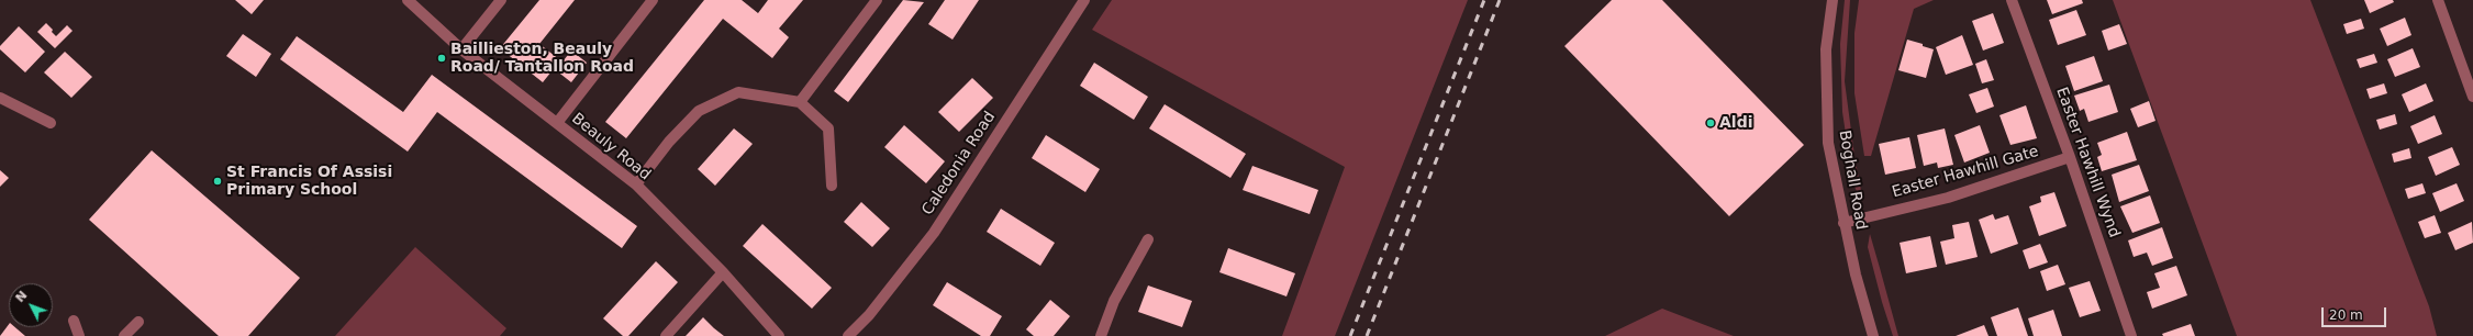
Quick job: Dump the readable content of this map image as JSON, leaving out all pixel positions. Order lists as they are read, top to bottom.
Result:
{
  "streets": {
    "street": [
      "Beauly Road",
      "Easter Hawhill Wynd",
      "Caledonia Road",
      "Easter Hawhill Gate",
      "Boghall Road"
    ]
  },
  "crossings": [
    ["Easter Hawhill Wynd", "Easter Hawhill Gate"],
    ["Easter Hawhill Gate", "Boghall Road"]
  ],
  "places": ["Baillieston, Beauly Road/ Tantallon Road", "Aldi", "St Francis Of Assisi Primary School"],
  "scale_bar": "20 m",
  "north": "top left"
}
